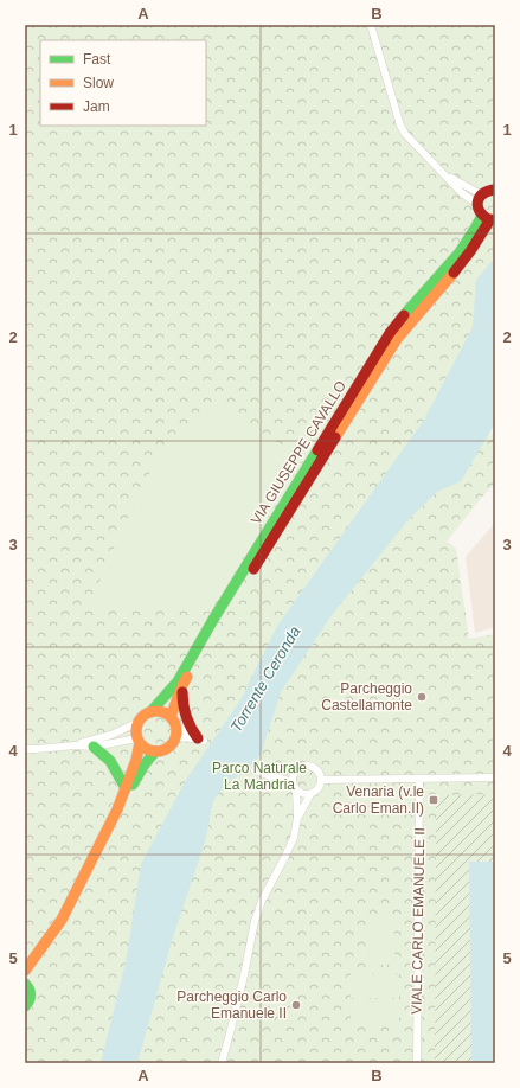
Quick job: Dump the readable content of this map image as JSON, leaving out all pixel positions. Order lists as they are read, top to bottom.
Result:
{
  "streets": {
    "street": ["VIA GIUSEPPE CAVALLO", "VIALE CARLO EMANUELE II"]
  },
  "water": ["Torrente Ceronda"],
  "parks": ["Parco Naturale La Mandria"],
  "places": {
    "other": ["Parcheggio Castellamonte", "Parcheggio Carlo Emanuele II"],
    "transit": ["Venaria (v.le Carlo Eman.II)"]
  },
  "legend": ["Fast", "Slow", "Jam"],
  "grid": {
    "columns": ["A", "B"],
    "rows": [
      "1",
      "2",
      "3",
      "4",
      "5"
    ]
  }
}
